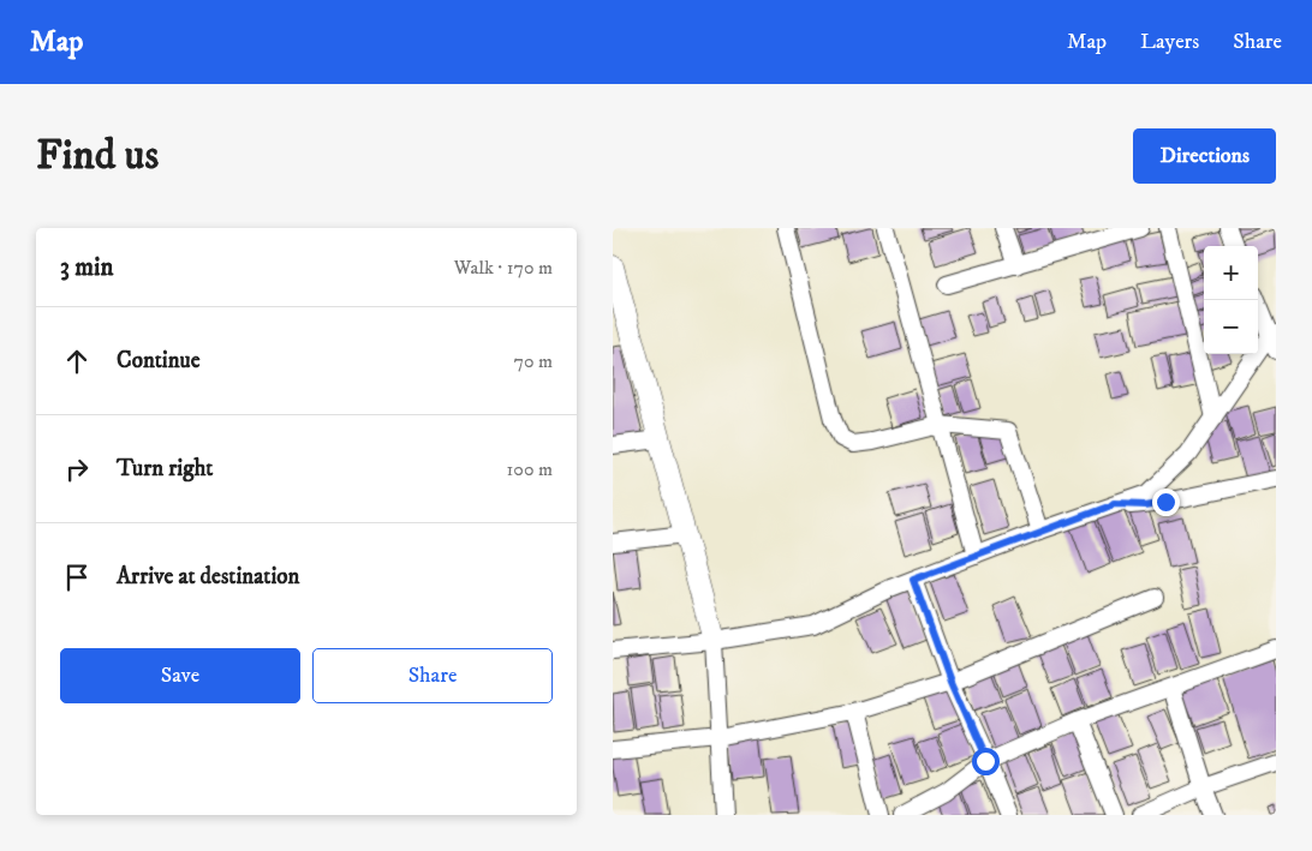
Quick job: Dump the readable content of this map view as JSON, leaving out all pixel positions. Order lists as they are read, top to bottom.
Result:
{
  "page": {
    "header": "Map",
    "nav": ["Map", "Layers", "Share"],
    "buttons": [
      "Directions",
      ["Save", "Share"]
    ],
    "title": "Find us",
    "heading": ["3 min", "Walk · 170 m"],
    "map_buttons": ["+", "−"],
    "list": [
      ["Continue", "70 m"],
      ["Turn right", "100 m"],
      "Arrive at destination"
    ]
  }
}
